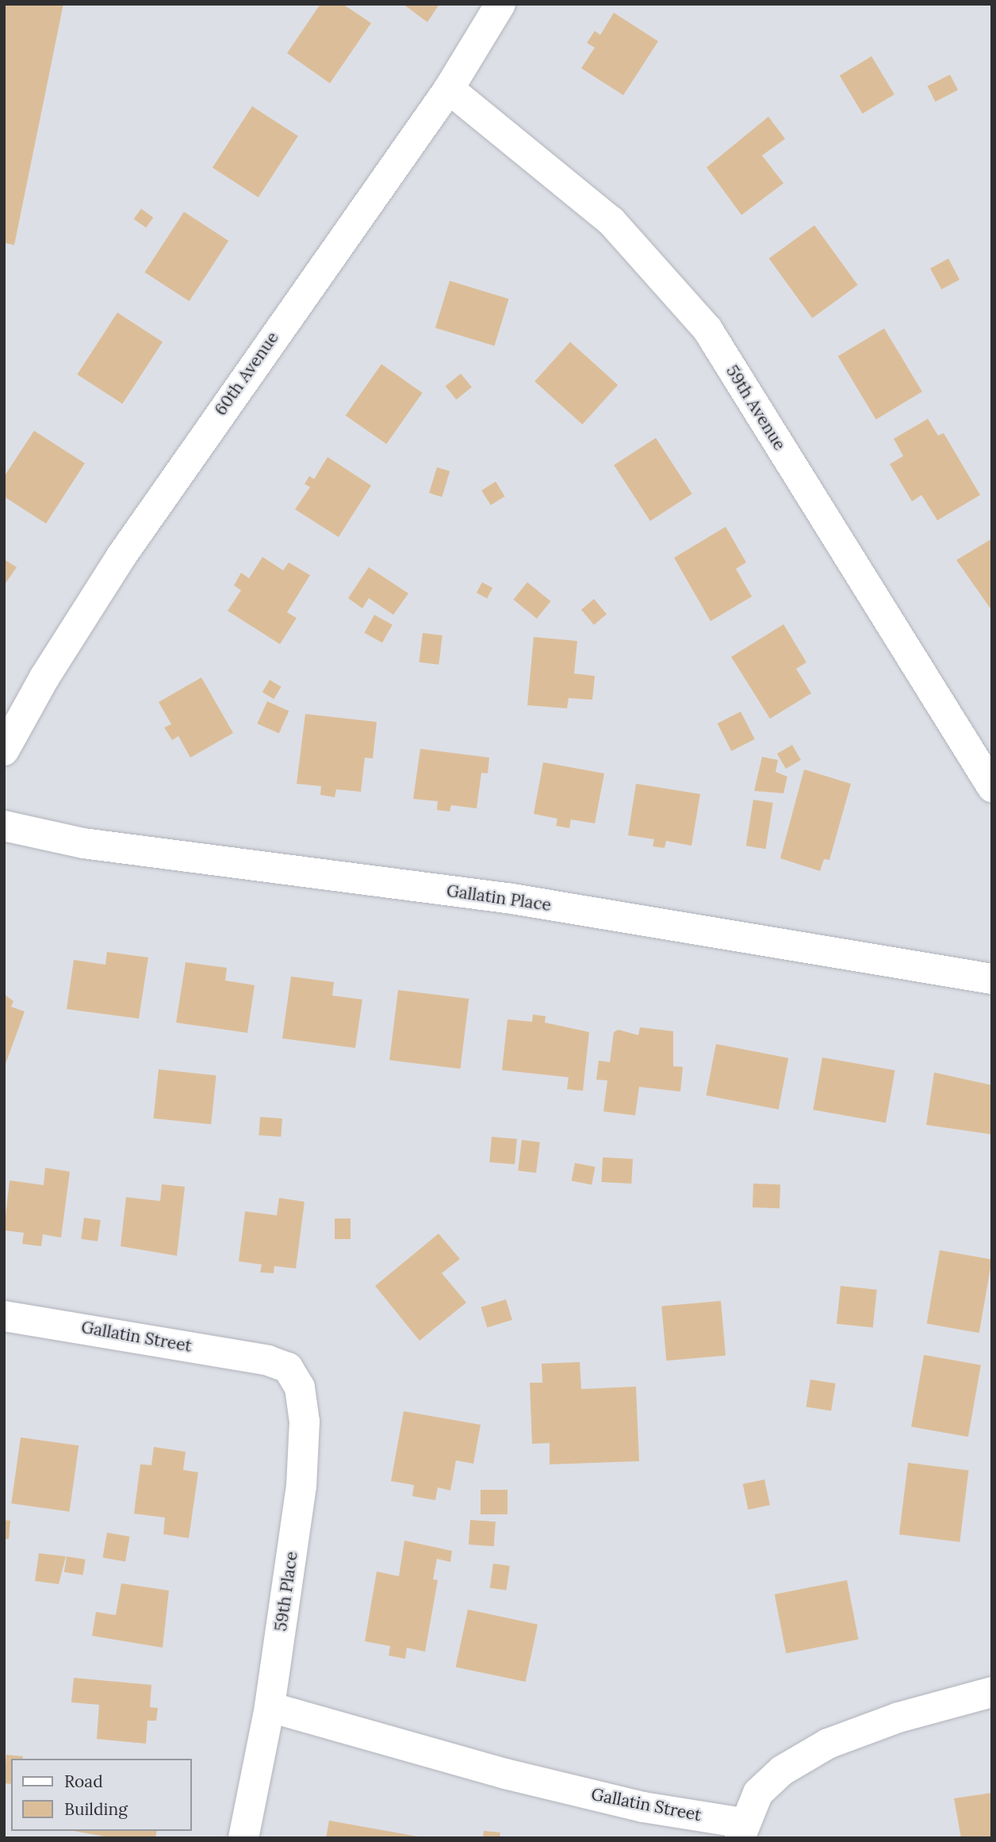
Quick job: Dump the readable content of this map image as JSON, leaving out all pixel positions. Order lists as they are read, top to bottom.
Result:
{
  "streets": {
    "street": [
      "60th Avenue",
      "59th Avenue",
      "Gallatin Place",
      "Gallatin Street",
      "59th Place"
    ]
  },
  "crossings": [
    ["60th Avenue", "59th Avenue"],
    ["Gallatin Street", "59th Place"]
  ],
  "legend": ["Road", "Building"]
}
